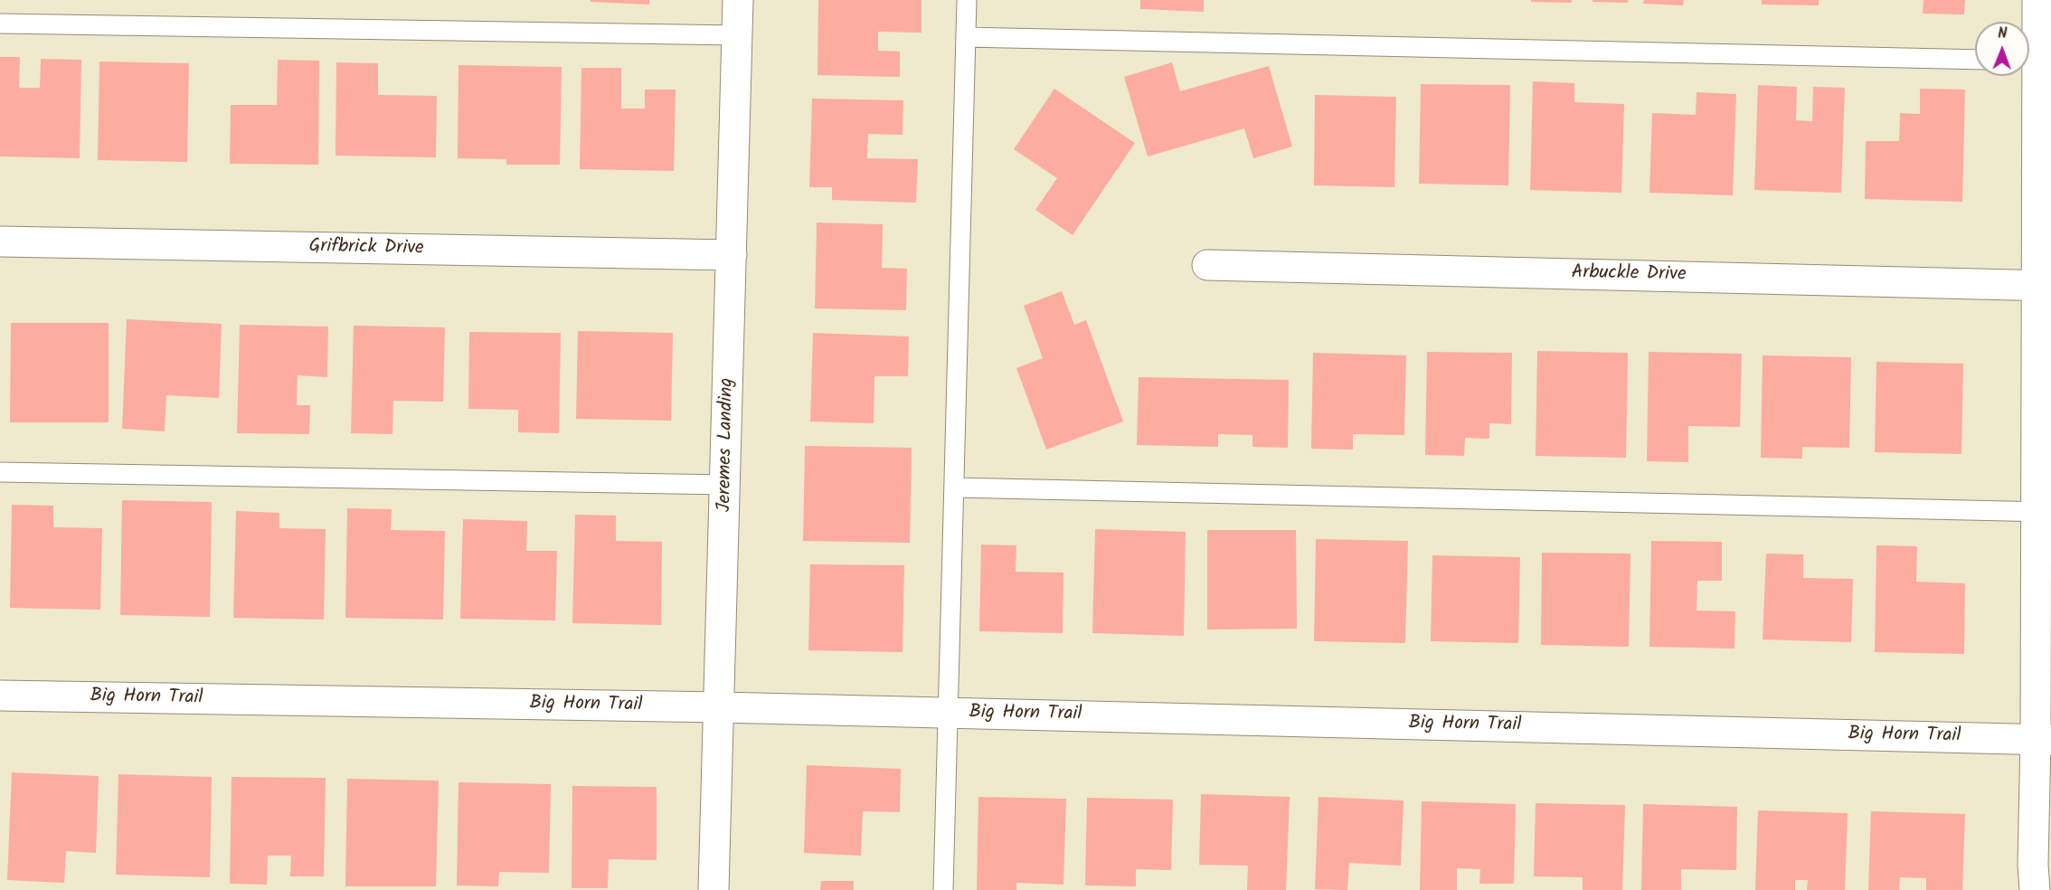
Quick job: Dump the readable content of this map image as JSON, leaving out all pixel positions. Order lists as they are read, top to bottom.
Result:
{
  "streets": {
    "street": [
      "Grifbrick Drive",
      "Arbuckle Drive",
      "Jeremes Landing",
      "Big Horn Trail"
    ]
  },
  "crossings": [
    ["Grifbrick Drive", "Jeremes Landing"],
    ["Jeremes Landing", "Big Horn Trail"]
  ],
  "north": "top"
}
